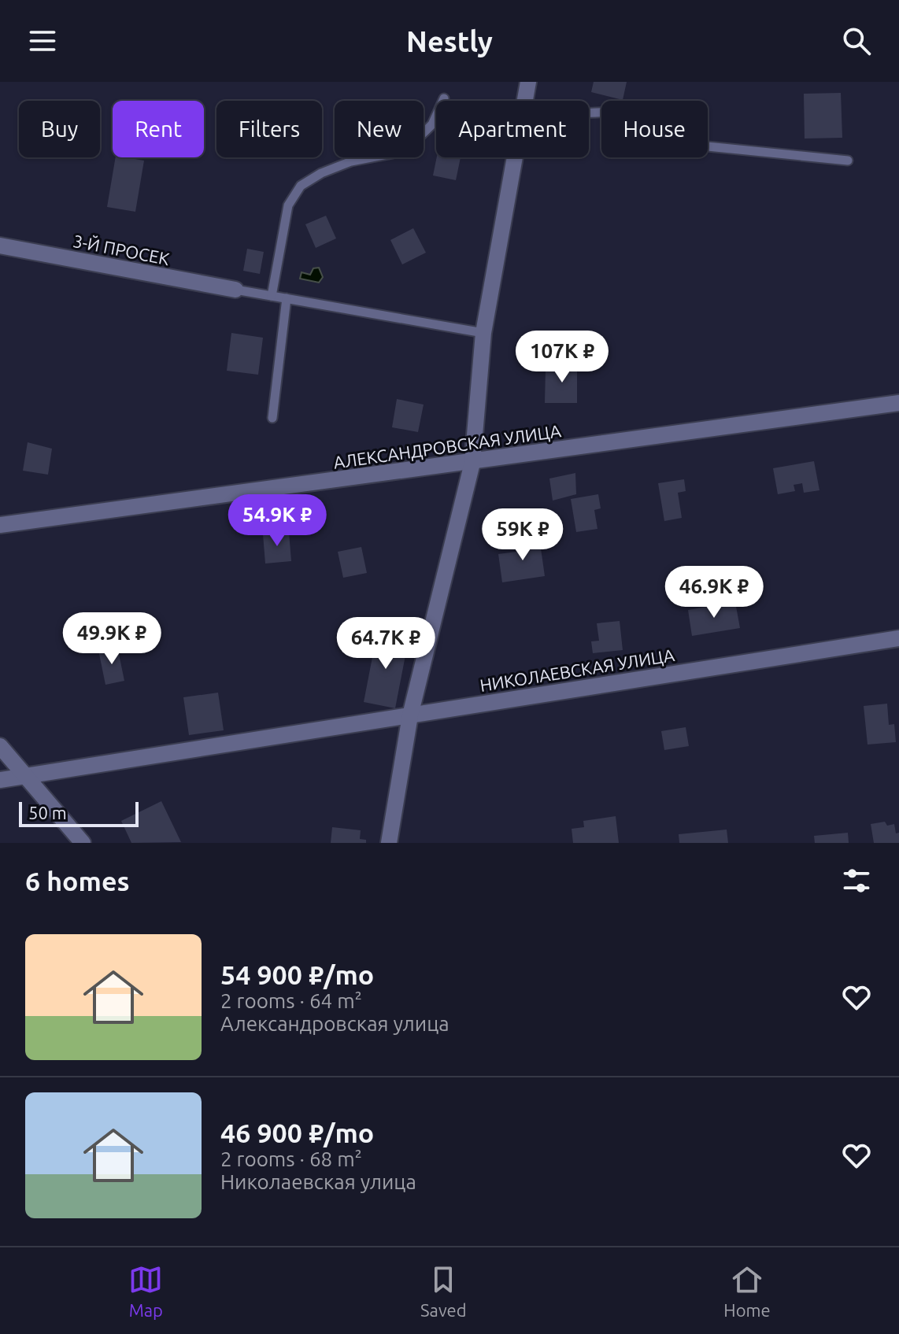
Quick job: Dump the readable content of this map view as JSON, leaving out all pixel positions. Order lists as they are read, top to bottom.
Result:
{
  "streets": {
    "street": ["3-Й ПРОСЕК", "АЛЕКСАНДРОВСКАЯ УЛИЦА", "НИКОЛАЕВСКАЯ УЛИЦА"]
  },
  "scale_bar": "50 m",
  "page": {
    "header": "Nestly",
    "chip": [
      "Buy",
      "Rent",
      "Filters",
      "New",
      "Apartment",
      "House"
    ],
    "price": [
      "107K ₽",
      "54.9K ₽",
      "59K ₽",
      "46.9K ₽",
      "49.9K ₽",
      "64.7K ₽"
    ],
    "scale": "50 m",
    "heading": "6 homes",
    "list": [
      {
        "name": "54 900 ₽/mo",
        "note": "2 rooms · 64 m² · Александровская улица"
      },
      {
        "name": "46 900 ₽/mo",
        "note": "2 rooms · 68 m² · Николаевская улица"
      }
    ],
    "tabs": ["Map", "Saved", "Home"]
  }
}
